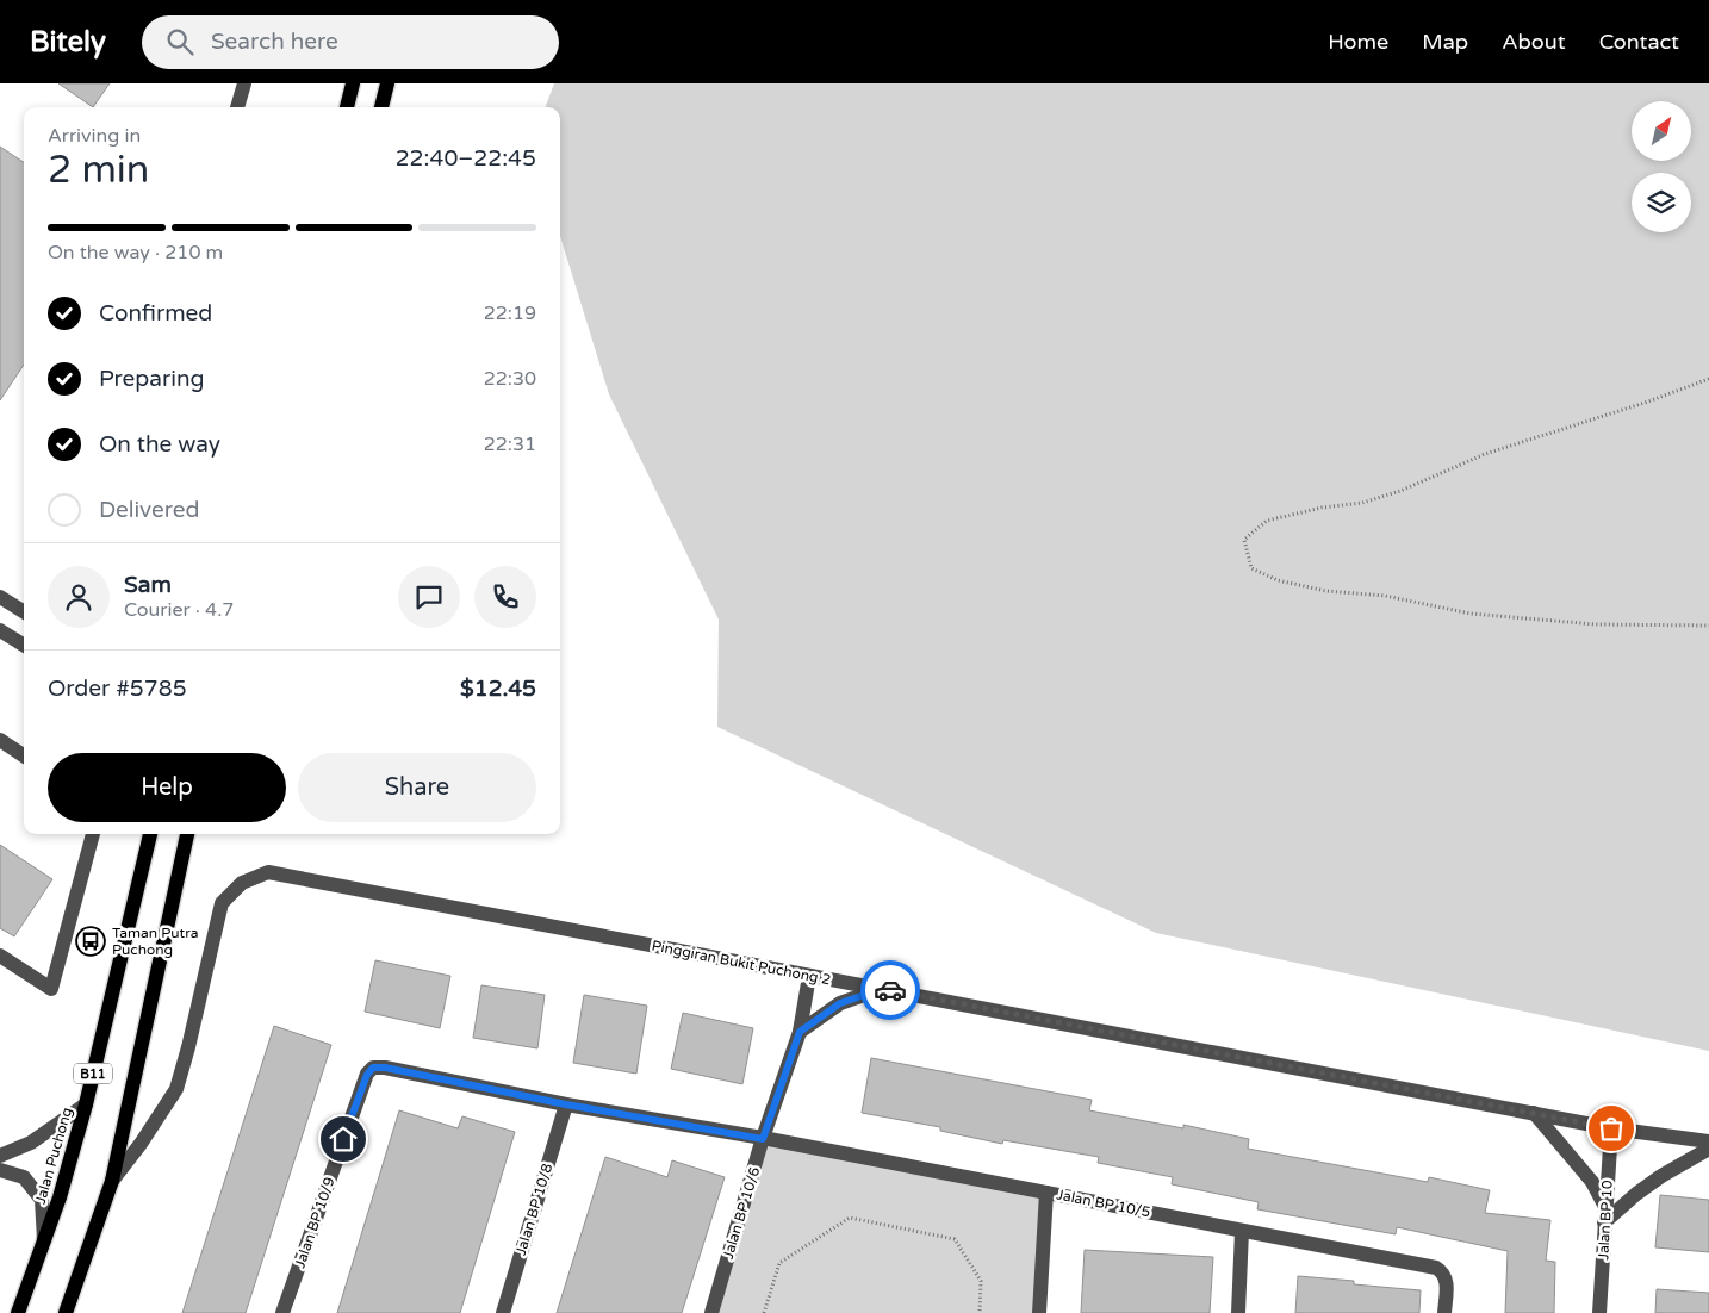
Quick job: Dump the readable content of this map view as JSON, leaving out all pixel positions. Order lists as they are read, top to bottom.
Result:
{
  "streets": {
    "main road": ["B11", "Jalan Puchong"],
    "street": [
      "Pinggiran Bukit Puchong 2",
      "Jalan BP 10/5",
      "Jalan BP 10/8",
      "Jalan BP 10/6",
      "Jalan BP 10",
      "Jalan BP 10/9"
    ]
  },
  "crossings": [
    ["Pinggiran Bukit Puchong 2", "B11"],
    ["Pinggiran Bukit Puchong 2", "Jalan BP 10/6"],
    ["Pinggiran Bukit Puchong 2", "Jalan BP 10"],
    ["Jalan BP 10/5", "Jalan BP 10/8"],
    ["Jalan BP 10/5", "Jalan BP 10/6"],
    ["Jalan BP 10/5", "Jalan BP 10/9"]
  ],
  "places": {
    "bus stop": ["Taman Putra Puchong"]
  },
  "north": "top right",
  "page": {
    "header": "Bitely",
    "search": "Search here",
    "nav": [
      "Home",
      "Map",
      "About",
      "Contact"
    ],
    "heading": ["2 min", "Arriving in", "22:40–22:45"],
    "panel": [
      "Sam",
      "Courier · 4.7",
      "Order #5785",
      "$12.45"
    ],
    "bar": "On the way · 210 m",
    "list": [
      ["Confirmed", "22:19"],
      ["Preparing", "22:30"],
      ["On the way", "22:31"],
      "Delivered"
    ],
    "buttons": ["Help", "Share"]
  }
}
